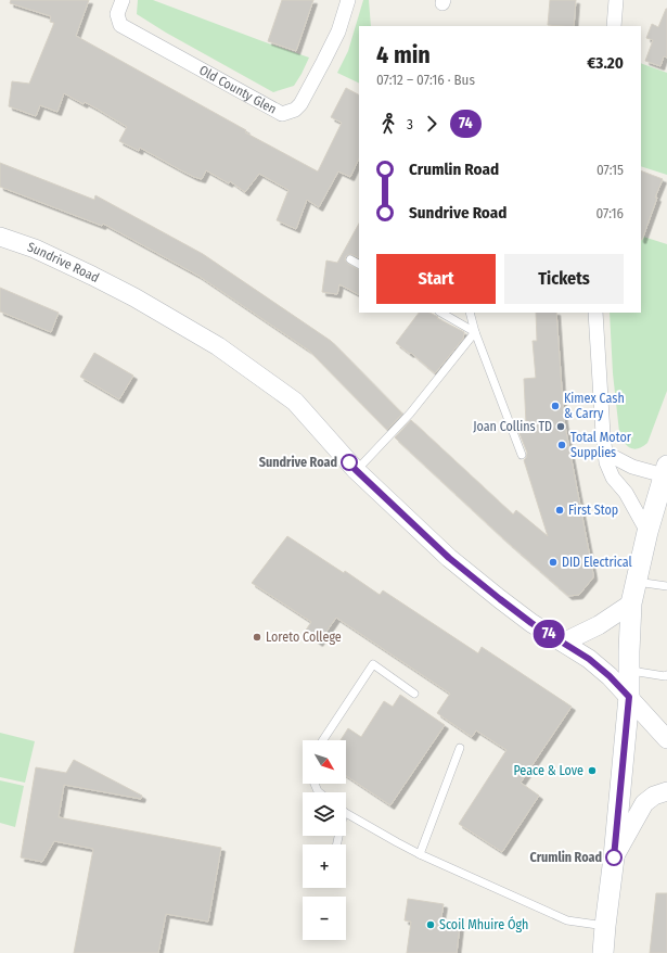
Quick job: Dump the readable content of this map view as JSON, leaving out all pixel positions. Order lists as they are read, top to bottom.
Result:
{
  "streets": {
    "street": ["Old County Glen", "Sundrive Road"]
  },
  "places": [
    "Kimex Cash & Carry",
    "Joan Collins TD",
    "Total Motor Supplies",
    "Sundrive Road",
    "First Stop",
    "DID Electrical",
    "Loreto College",
    "Peace & Love",
    "Crumlin Road",
    "Scoil Mhuire Ógh"
  ],
  "lines": ["bus line 74"],
  "north": "bottom right",
  "page": {
    "on_map": "74",
    "heading": ["4 min", "07:12 – 07:16 · Bus", "€3.20"],
    "legs": ["3", "74"],
    "list": [
      {
        "name": "Crumlin Road",
        "value": "07:15"
      },
      {
        "name": "Sundrive Road",
        "value": "07:16"
      }
    ],
    "buttons": ["Start", "Tickets"],
    "map_buttons": ["+", "−"]
  }
}
